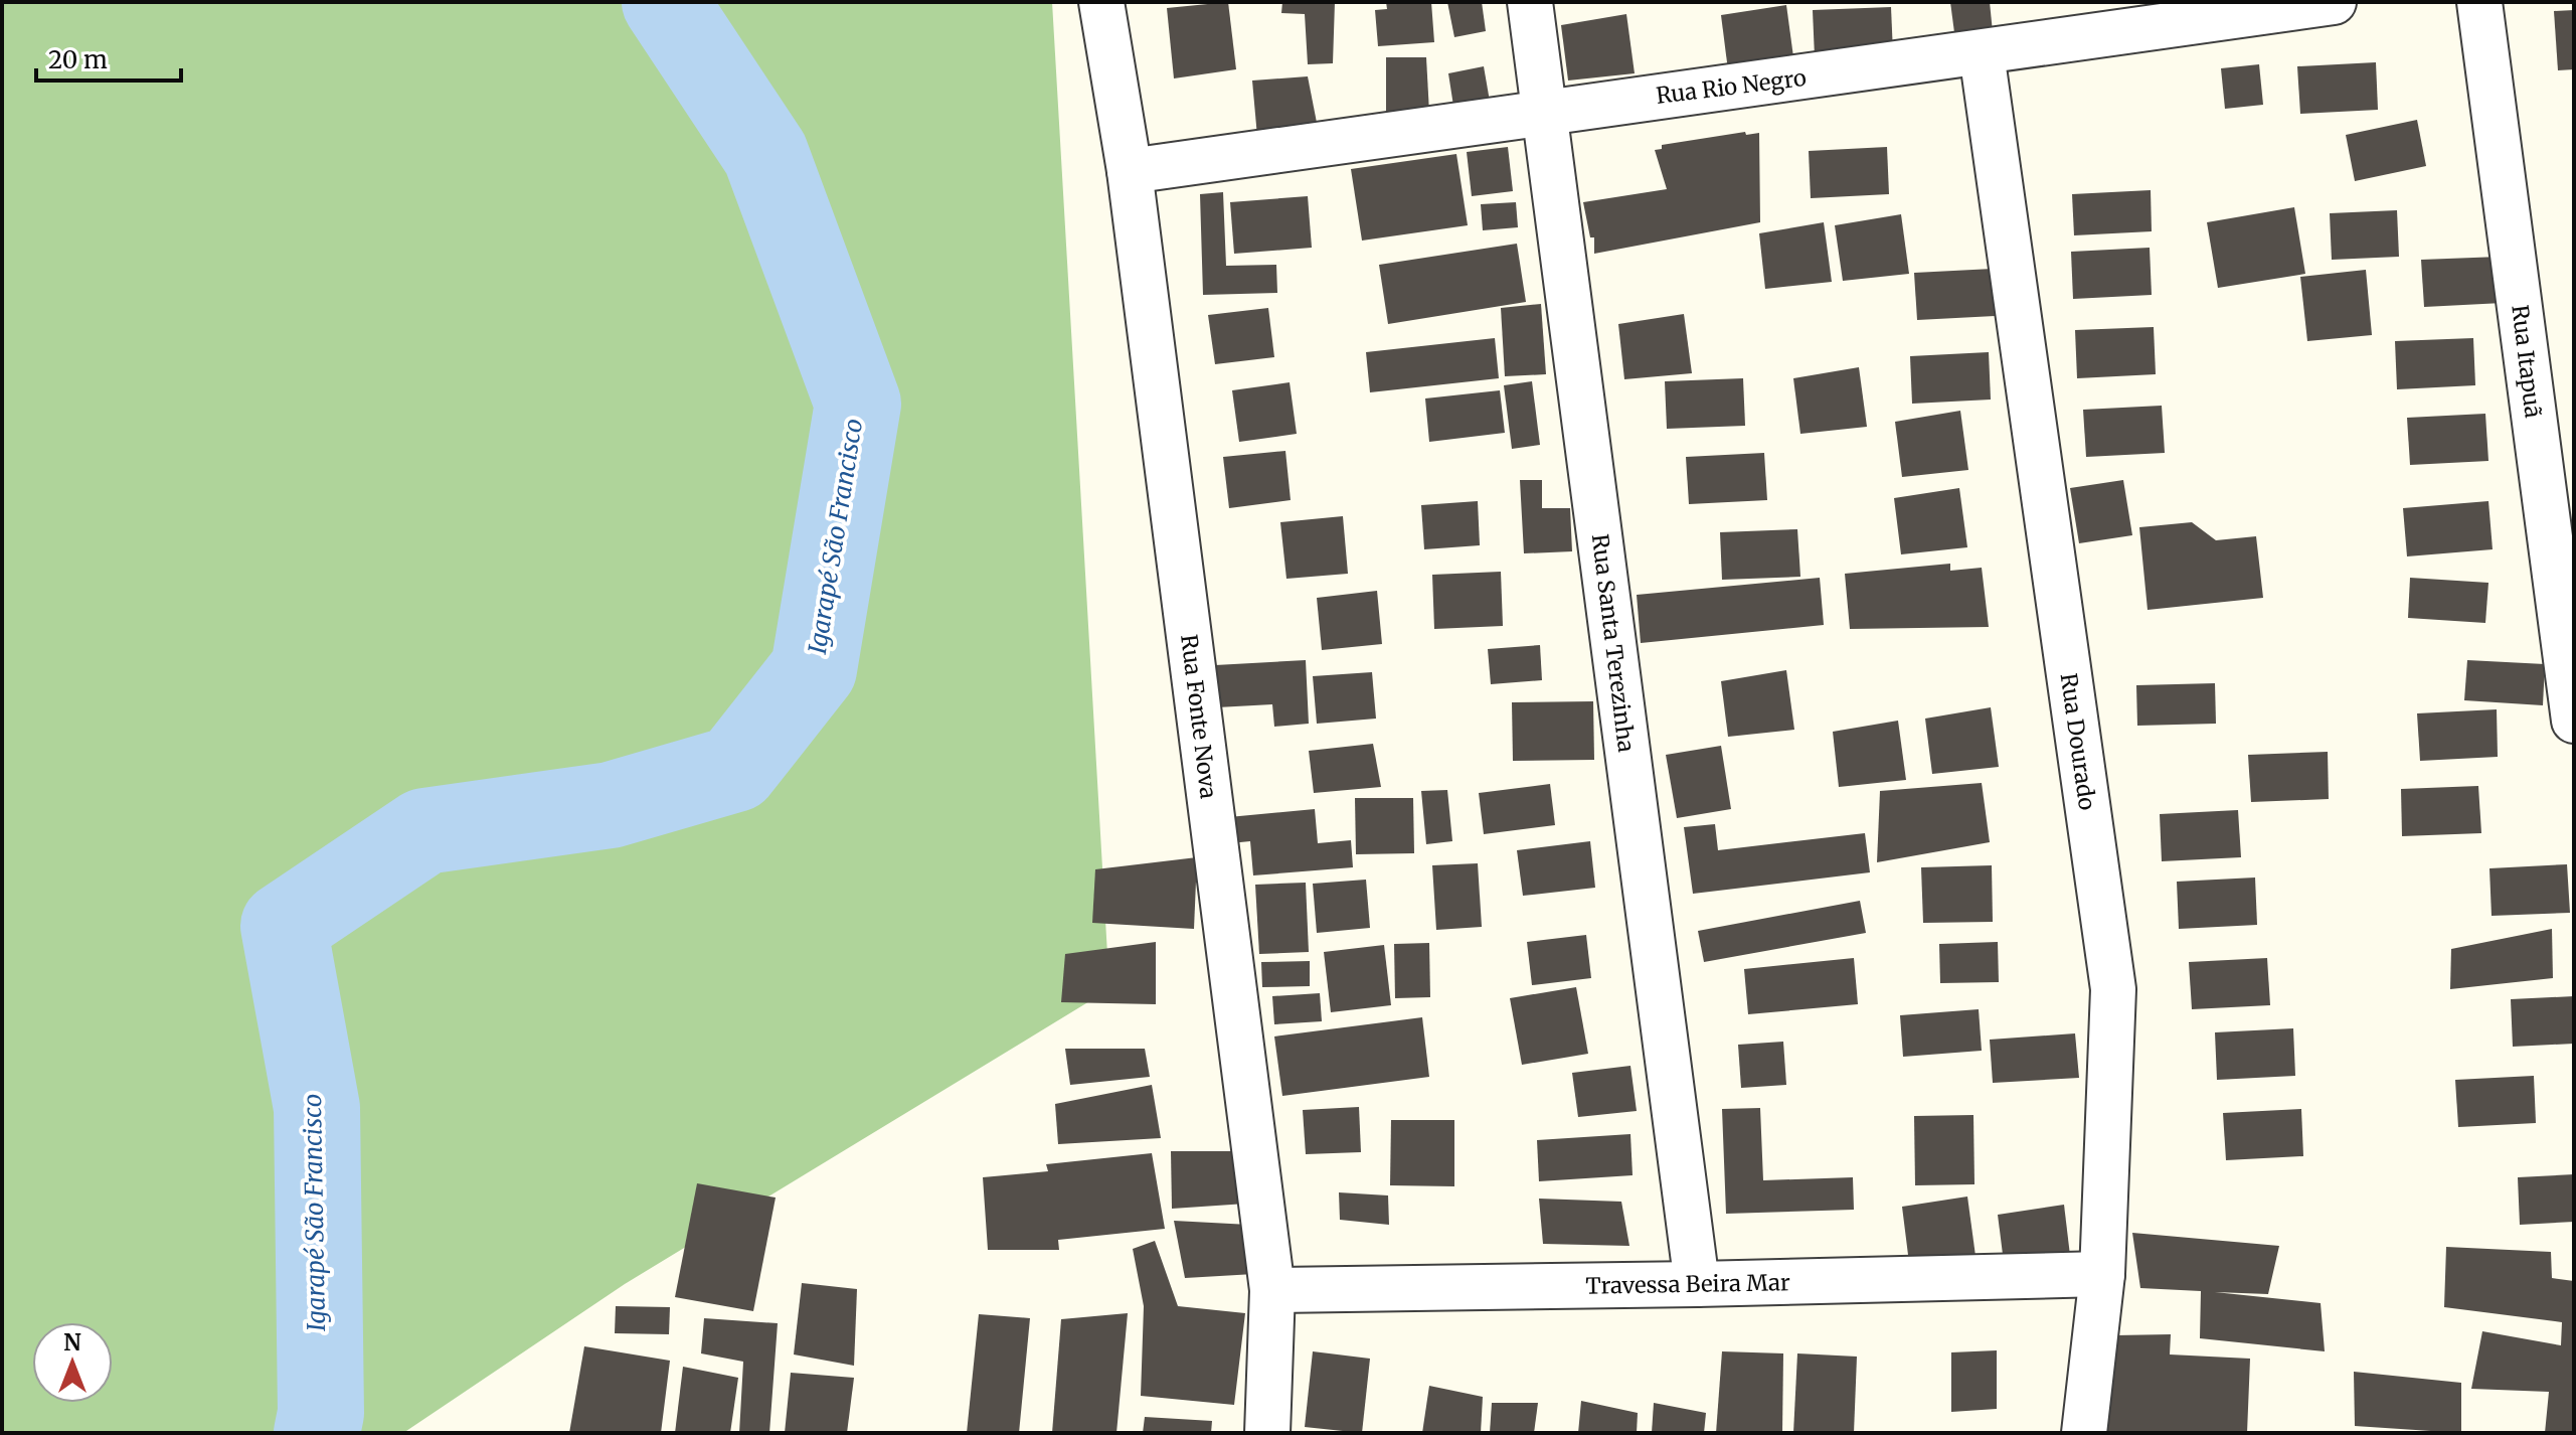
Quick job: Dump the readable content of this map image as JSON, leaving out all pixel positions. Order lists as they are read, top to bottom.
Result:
{
  "streets": {
    "street": [
      "Rua Rio Negro",
      "Rua Itapuã",
      "Rua Santa Terezinha",
      "Rua Fonte Nova",
      "Rua Dourado",
      "Travessa Beira Mar"
    ]
  },
  "crossings": [
    ["Rua Rio Negro", "Rua Santa Terezinha"],
    ["Rua Rio Negro", "Rua Fonte Nova"],
    ["Rua Rio Negro", "Rua Dourado"],
    ["Rua Santa Terezinha", "Travessa Beira Mar"],
    ["Rua Fonte Nova", "Travessa Beira Mar"],
    ["Rua Dourado", "Travessa Beira Mar"]
  ],
  "water": ["Igarapé São Francisco"],
  "scale_bar": "20 m",
  "north": "top"
}
